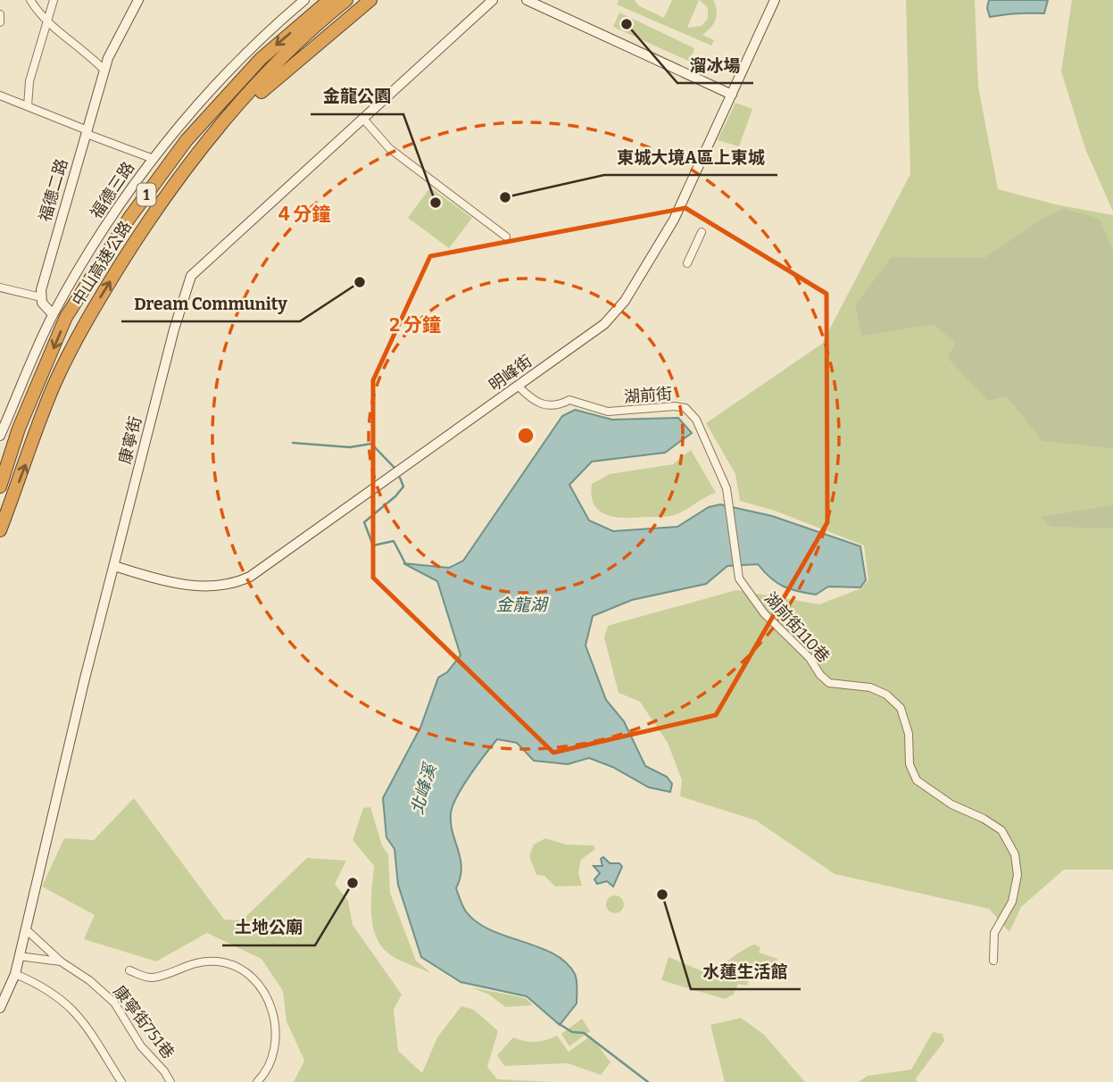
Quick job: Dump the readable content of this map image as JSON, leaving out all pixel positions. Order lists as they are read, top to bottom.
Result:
{
  "streets": {
    "highway": ["1", "中山高速公路"],
    "street": [
      "福德二路",
      "福德三路",
      "明峰街",
      "湖前街",
      "康寧街",
      "湖前街110巷",
      "康寧街751巷"
    ]
  },
  "crossings": [
    ["1", "中山高速公路"],
    ["明峰街", "湖前街"],
    ["明峰街", "康寧街"],
    ["湖前街", "湖前街110巷"],
    ["康寧街", "康寧街751巷"]
  ],
  "water": ["金龍湖", "北峰溪"],
  "places": [
    "溜冰場",
    "東城大境A區上東城",
    "金龍公園",
    "Dream Community",
    "土地公廟",
    "水蓮生活館"
  ],
  "rings": ["4 分鐘", "2 分鐘"]
}
